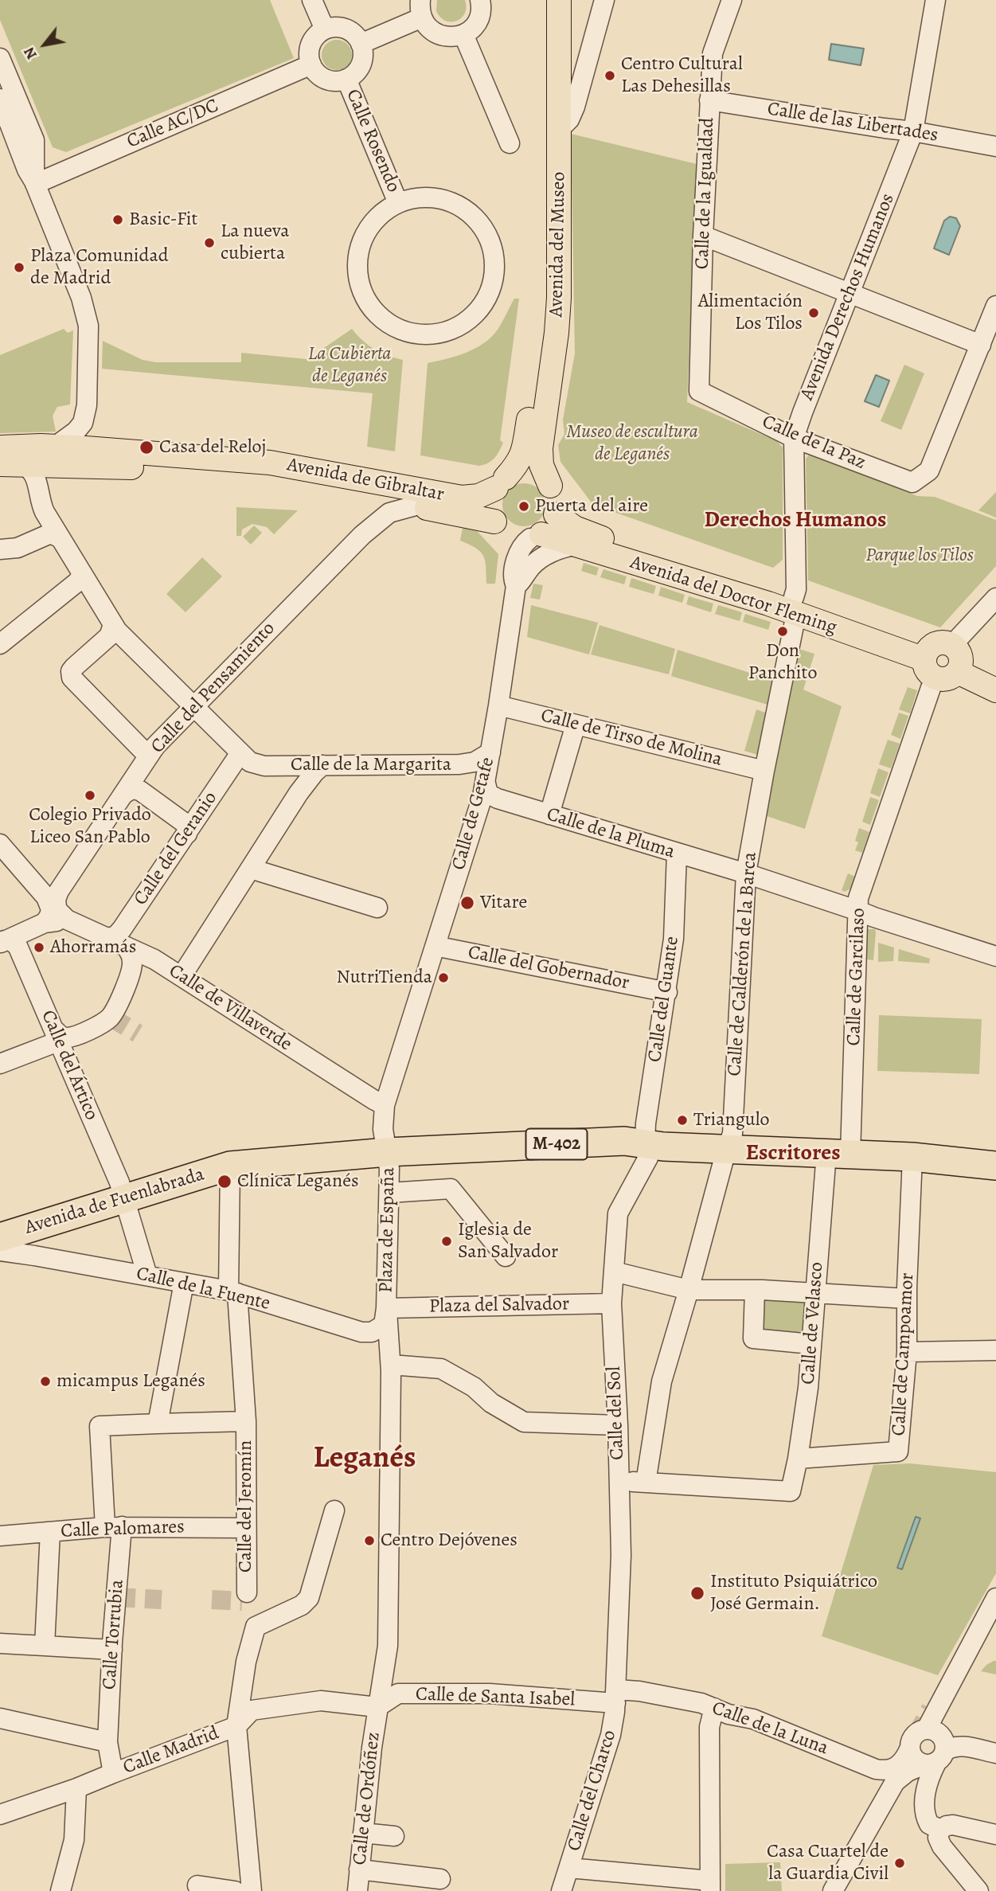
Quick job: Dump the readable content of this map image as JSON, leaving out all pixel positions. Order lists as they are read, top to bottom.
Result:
{
  "streets": {
    "highway": ["M-402", "Avenida de Fuenlabrada"],
    "main road": ["Avenida del Museo", "Avenida de Gibraltar", "Avenida del Doctor Fleming"],
    "street": [
      "Calle de las Libertades",
      "Calle AC/DC",
      "Calle Rosendo",
      "Calle de la Igualdad",
      "Avenida Derechos Humanos",
      "Calle de la Paz",
      "Calle del Pensamiento",
      "Calle de Tirso de Molina",
      "Calle de la Margarita",
      "Calle de Getafe",
      "Calle de la Pluma",
      "Calle del Geranio",
      "Calle de Calderón de la Barca",
      "Calle del Gobernador",
      "Calle de Garcilaso",
      "Calle del Guante",
      "Calle de Villaverde",
      "Calle del Ártico",
      "Plaza de España",
      "Calle de la Fuente",
      "Plaza del Salvador",
      "Calle de Velasco",
      "Calle de Campoamor",
      "Calle del Sol",
      "Calle del Jeromín",
      "Calle Palomares",
      "Calle Torrubia",
      "Calle de Santa Isabel",
      "Calle de la Luna",
      "Calle Madrid",
      "Calle del Charco",
      "Calle de Ordóñez"
    ]
  },
  "crossings": [
    ["Calle de las Libertades", "Calle de la Igualdad"],
    ["Calle de las Libertades", "Avenida Derechos Humanos"],
    ["Calle AC/DC", "Calle Rosendo"],
    ["Calle de la Igualdad", "Calle de la Paz"],
    ["Avenida del Museo", "Avenida de Gibraltar"],
    ["Avenida del Museo", "Avenida del Doctor Fleming"],
    ["Avenida del Museo", "Calle de Getafe"],
    ["Avenida Derechos Humanos", "Calle de la Paz"],
    ["Avenida Derechos Humanos", "Avenida del Doctor Fleming"],
    ["Avenida Derechos Humanos", "Calle de Calderón de la Barca"],
    ["Avenida de Gibraltar", "Avenida del Doctor Fleming"],
    ["Avenida de Gibraltar", "Calle del Pensamiento"],
    ["Avenida de Gibraltar", "Calle de la Margarita"],
    ["Avenida de Gibraltar", "Calle de Getafe"],
    ["Avenida del Doctor Fleming", "Calle de Getafe"],
    ["Avenida del Doctor Fleming", "Calle de Calderón de la Barca"],
    ["Avenida del Doctor Fleming", "Calle de Garcilaso"],
    ["Calle del Pensamiento", "Calle de la Margarita"],
    ["Calle del Pensamiento", "Calle de Villaverde"],
    ["Calle de Tirso de Molina", "Calle de Getafe"],
    ["Calle de Tirso de Molina", "Calle de Calderón de la Barca"],
    ["Calle de la Margarita", "Calle de Getafe"],
    ["Calle de la Margarita", "Calle del Geranio"],
    ["Calle de Getafe", "Calle de la Pluma"],
    ["Calle de Getafe", "Calle del Gobernador"],
    ["Calle de Getafe", "Calle de Villaverde"],
    ["Calle de Getafe", "Plaza de España"],
    ["Calle de la Pluma", "Calle de Calderón de la Barca"],
    ["Calle de la Pluma", "Calle de Garcilaso"],
    ["Calle de la Pluma", "Calle del Guante"],
    ["Calle del Geranio", "Calle de Villaverde"],
    ["Calle de Calderón de la Barca", "Avenida de Fuenlabrada"],
    ["Calle de Calderón de la Barca", "Calle de Velasco"],
    ["Calle del Gobernador", "Calle del Guante"],
    ["Calle de Garcilaso", "Avenida de Fuenlabrada"],
    ["Calle de Garcilaso", "Calle de Velasco"],
    ["Calle del Guante", "Avenida de Fuenlabrada"],
    ["Calle del Guante", "Calle del Sol"],
    ["Calle de Villaverde", "Plaza de España"],
    ["Calle del Ártico", "Avenida de Fuenlabrada"],
    ["Calle del Ártico", "Calle de la Fuente"],
    ["Avenida de Fuenlabrada", "Plaza de España"],
    ["Avenida de Fuenlabrada", "Calle de Velasco"],
    ["Avenida de Fuenlabrada", "Calle de Campoamor"],
    ["Avenida de Fuenlabrada", "Calle del Sol"],
    ["Avenida de Fuenlabrada", "Calle del Jeromín"],
    ["Plaza de España", "Calle de la Fuente"],
    ["Plaza de España", "Plaza del Salvador"],
    ["Plaza de España", "Calle de Ordóñez"],
    ["Calle de la Fuente", "Plaza del Salvador"],
    ["Calle de la Fuente", "Calle del Jeromín"],
    ["Plaza del Salvador", "Calle del Sol"],
    ["Calle de Velasco", "Calle de Campoamor"],
    ["Calle del Sol", "Calle de Santa Isabel"],
    ["Calle del Sol", "Calle de la Luna"],
    ["Calle del Sol", "Calle del Charco"],
    ["Calle del Jeromín", "Calle Palomares"],
    ["Calle del Jeromín", "Calle Torrubia"],
    ["Calle Palomares", "Calle Torrubia"],
    ["Calle Torrubia", "Calle Madrid"],
    ["Calle de Santa Isabel", "Calle de la Luna"],
    ["Calle de Santa Isabel", "Calle Madrid"],
    ["Calle de Santa Isabel", "Calle del Charco"],
    ["Calle de Santa Isabel", "Calle de Ordóñez"],
    ["Calle de la Luna", "Calle del Charco"],
    ["Calle Madrid", "Calle de Ordóñez"]
  ],
  "districts": ["Derechos Humanos", "Escritores", "Leganés"],
  "parks": ["La Cubierta de Leganés", "Museo de escultura de Leganés", "Parque los Tilos"],
  "places": [
    "Centro Cultural Las Dehesillas",
    "Basic-Fit",
    "La nueva cubierta",
    "Plaza Comunidad de Madrid",
    "Alimentación Los Tilos",
    "Casa del Reloj",
    "Puerta del aire",
    "Don Panchito",
    "Colegio Privado Liceo San Pablo",
    "Vitare",
    "Ahorramás",
    "NutriTienda",
    "Triangulo",
    "Clínica Leganés",
    "Iglesia de San Salvador",
    "micampus Leganés",
    "Centro Dejóvenes",
    "Instituto Psiquiátrico José Germain.",
    "Casa Cuartel de la Guardia Civil"
  ],
  "north": "bottom left"
}
